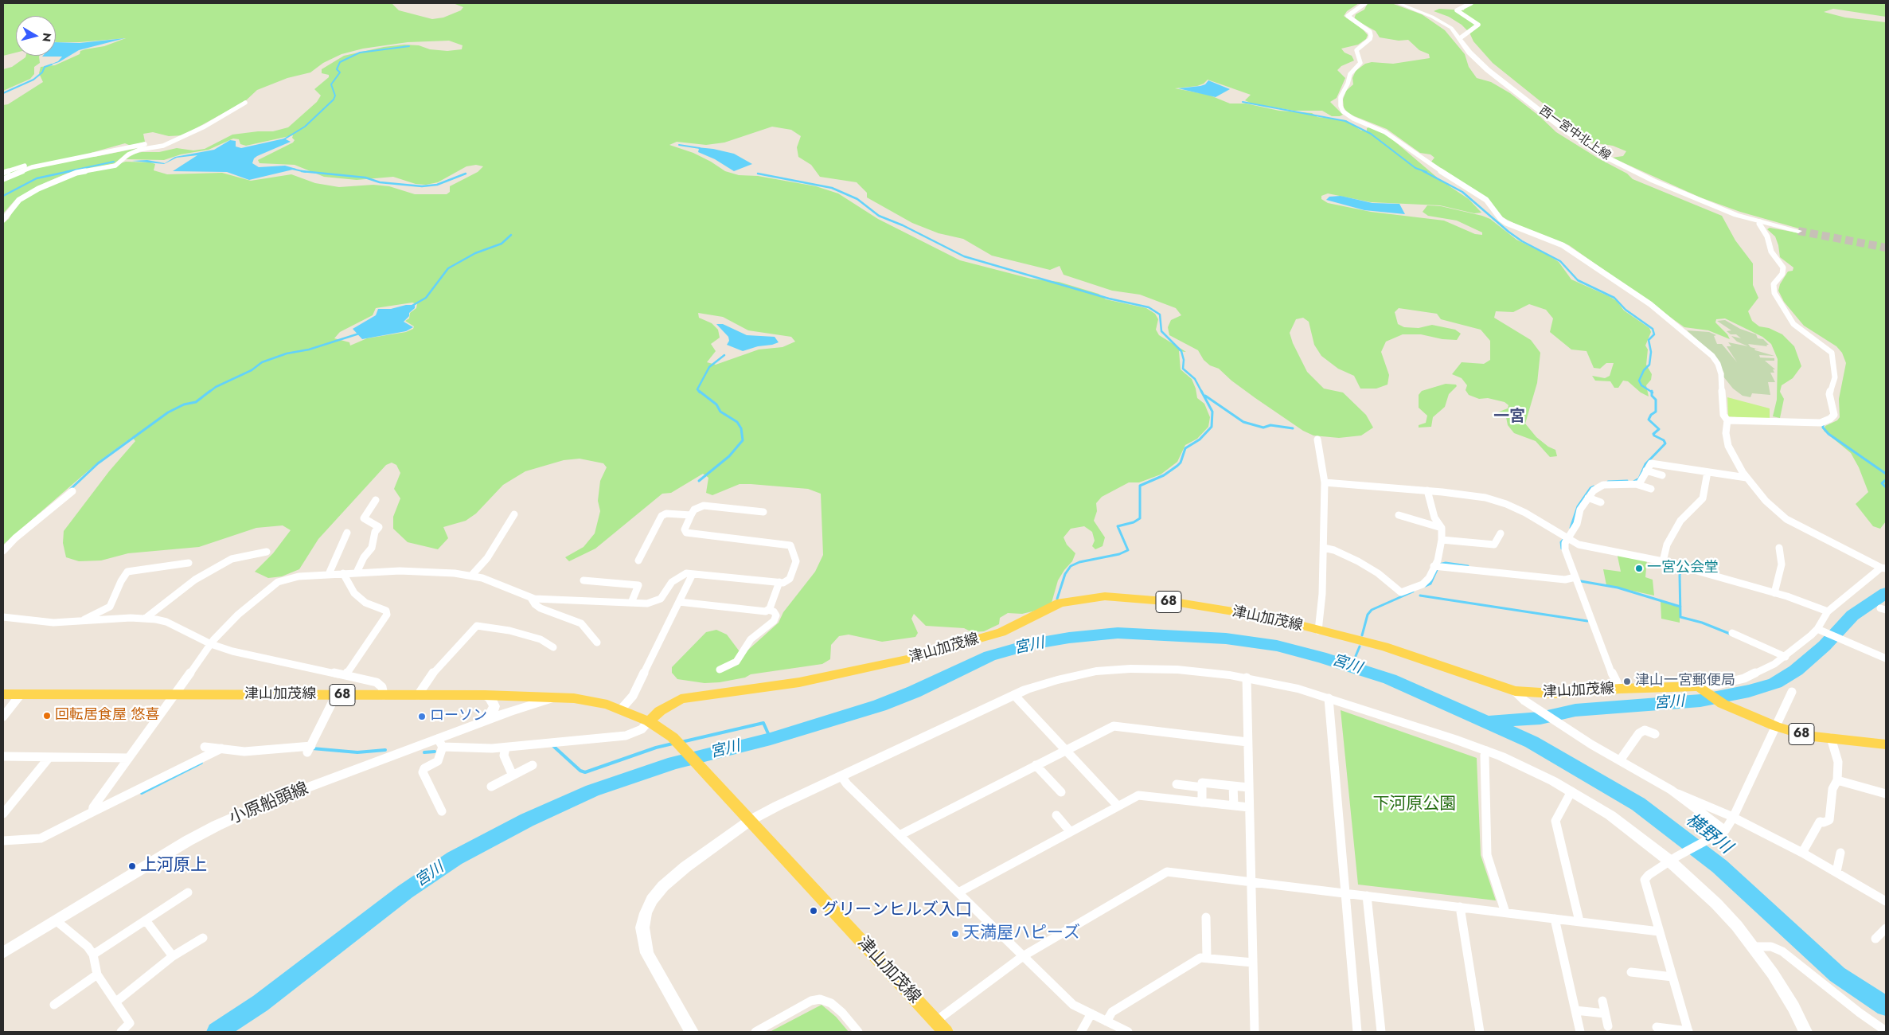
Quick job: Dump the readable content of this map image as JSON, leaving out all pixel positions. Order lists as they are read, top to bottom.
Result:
{
  "streets": {
    "main road": [
      "西一宮中北上線",
      "68",
      "津山加茂線",
      "小原船頭線"
    ]
  },
  "crossings": [
    ["68", "津山加茂線"],
    ["津山加茂線", "小原船頭線"]
  ],
  "districts": ["一宮"],
  "water": ["宮川", "横野川"],
  "parks": ["下河原公園"],
  "places": [
    "一宮公会堂",
    "津山一宮郵便局",
    "回転居食屋 悠喜",
    "ローソン",
    "上河原上",
    "グリーンヒルズ入口",
    "天満屋ハピーズ"
  ],
  "north": "right"
}
